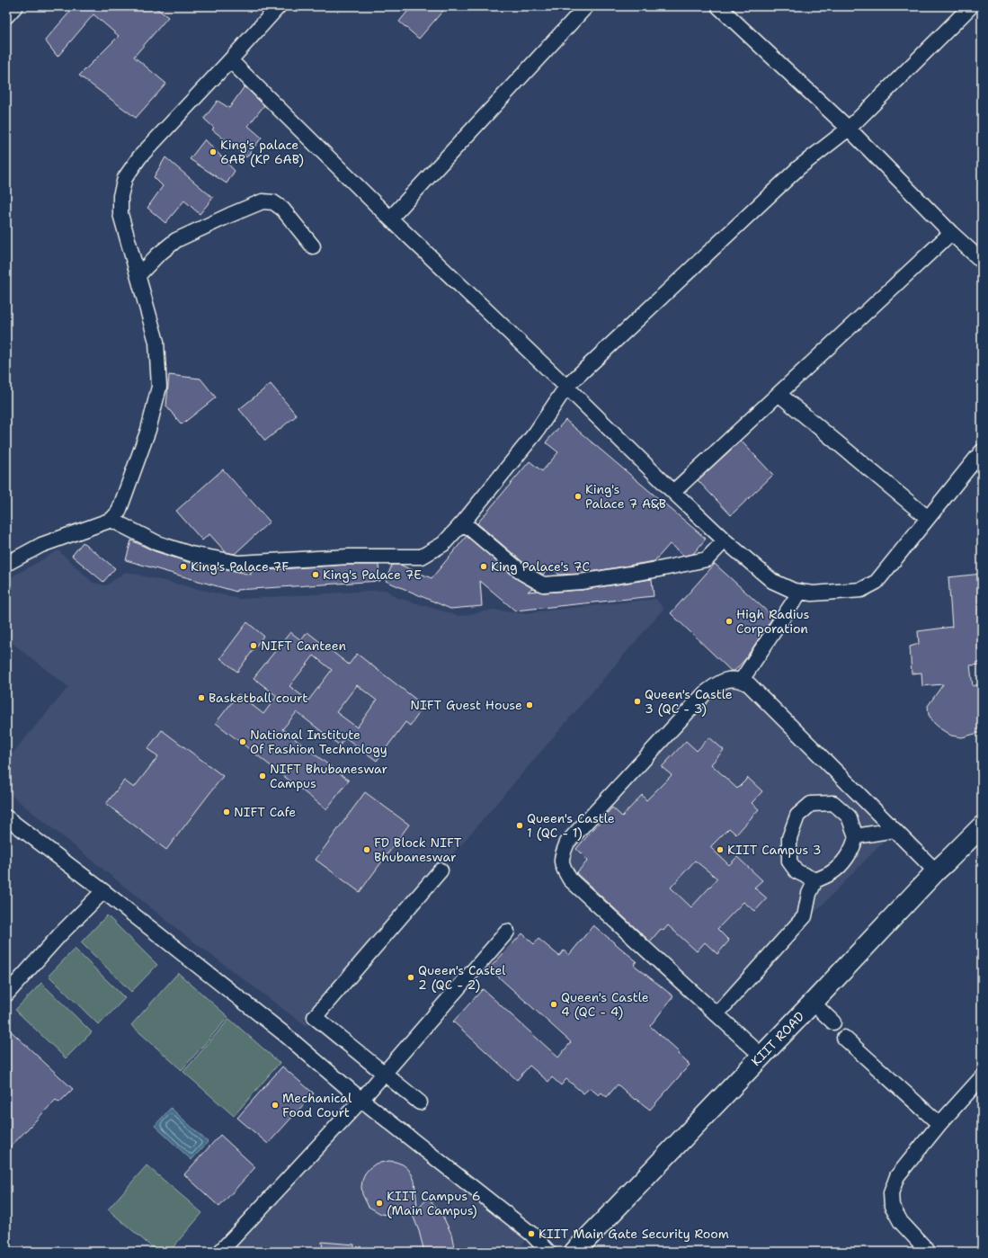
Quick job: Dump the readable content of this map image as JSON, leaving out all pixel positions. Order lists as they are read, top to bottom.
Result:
{
  "streets": {
    "main road": ["KIIT ROAD"]
  },
  "places": [
    "King's palace 6AB (KP 6AB)",
    "King's Palace 7 A&B",
    "King's Palace 7F",
    "King Palace's 7C",
    "King's Palace 7E",
    "High Radius Corporation",
    "NIFT Canteen",
    "Basketball court",
    "Queen's Castle 3 (QC - 3)",
    "NIFT Guest House",
    "National Institute Of Fashion Technology",
    "NIFT Bhubaneswar Campus",
    "NIFT Cafe",
    "Queen's Castle 1 (QC - 1)",
    "FD Block NIFT Bhubaneswar",
    "KIIT Campus 3",
    "Queen's Castel 2 (QC - 2)",
    "Queen's Castle 4 (QC - 4)",
    "Mechanical Food Court",
    "KIIT Campus 6 (Main Campus)",
    "KIIT Main Gate Security Room"
  ]
}
